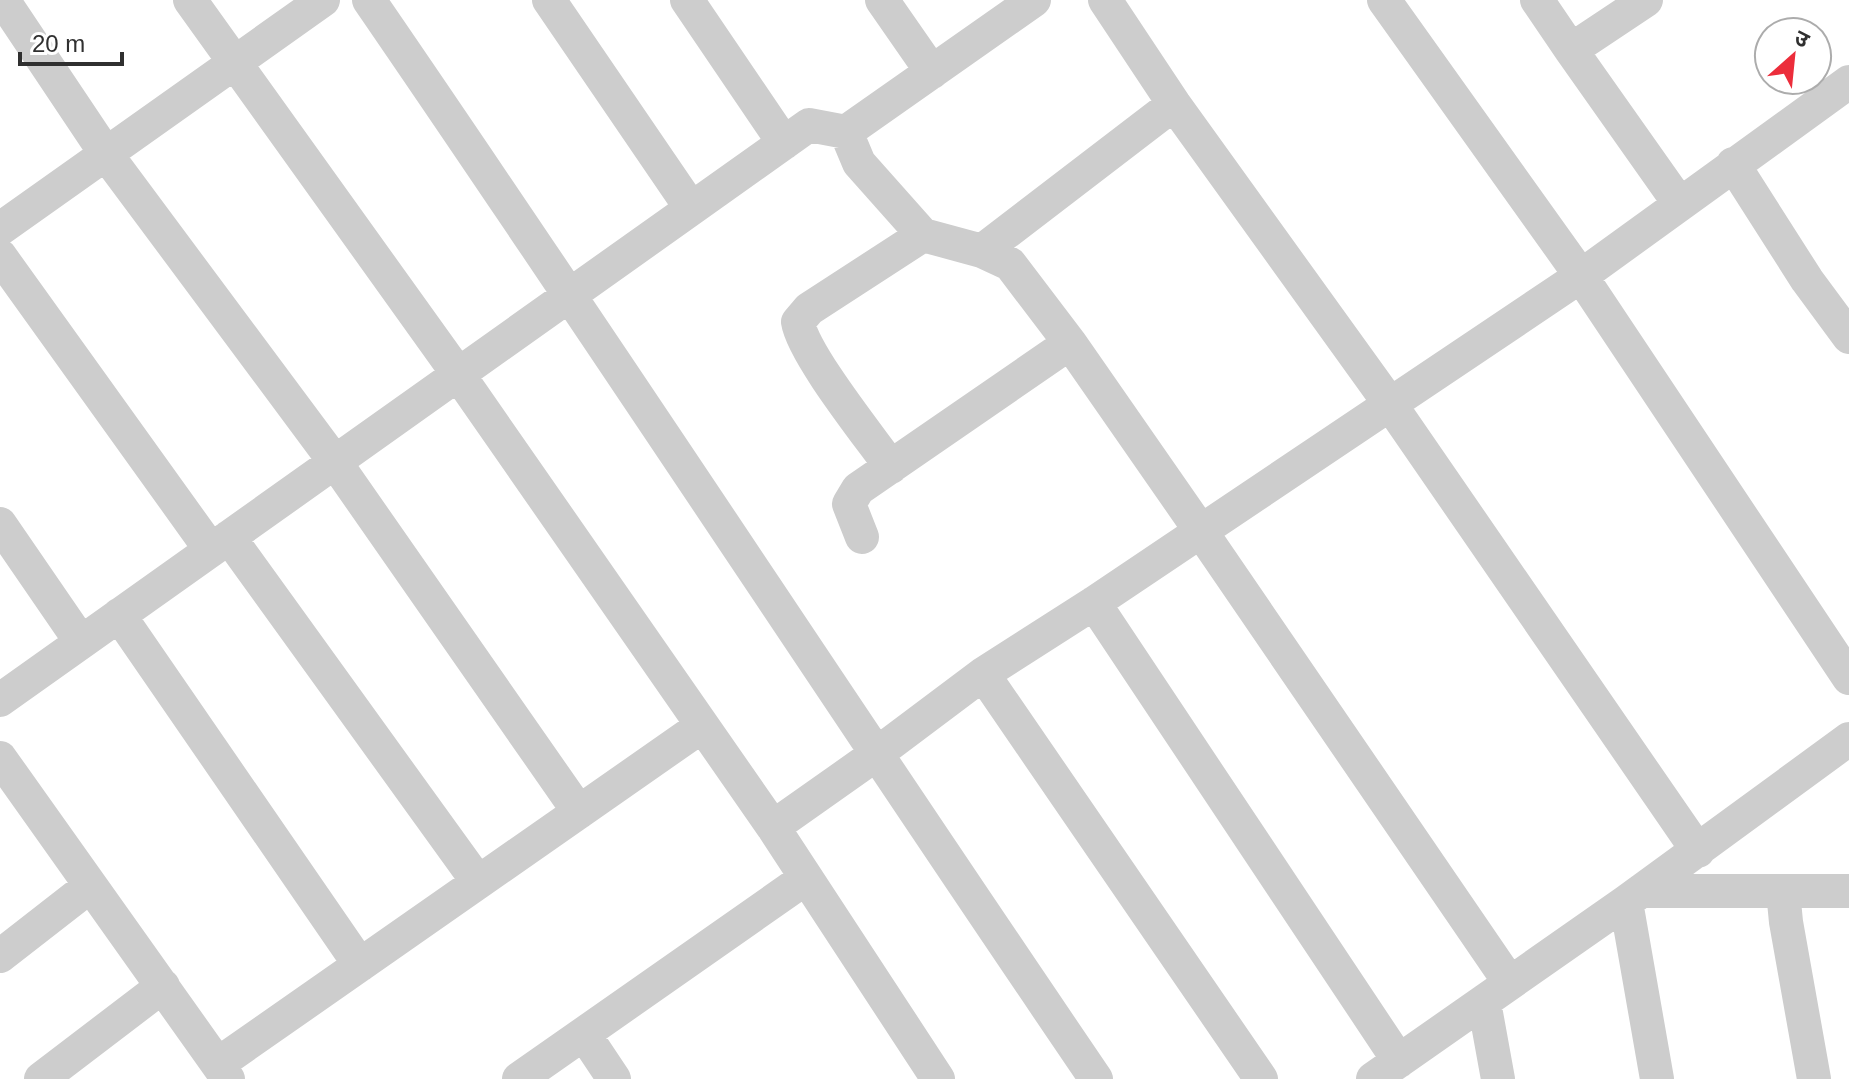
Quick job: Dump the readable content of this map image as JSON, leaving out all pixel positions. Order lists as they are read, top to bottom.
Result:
{
  "scale_bar": "20 m",
  "north": "top right"
}
